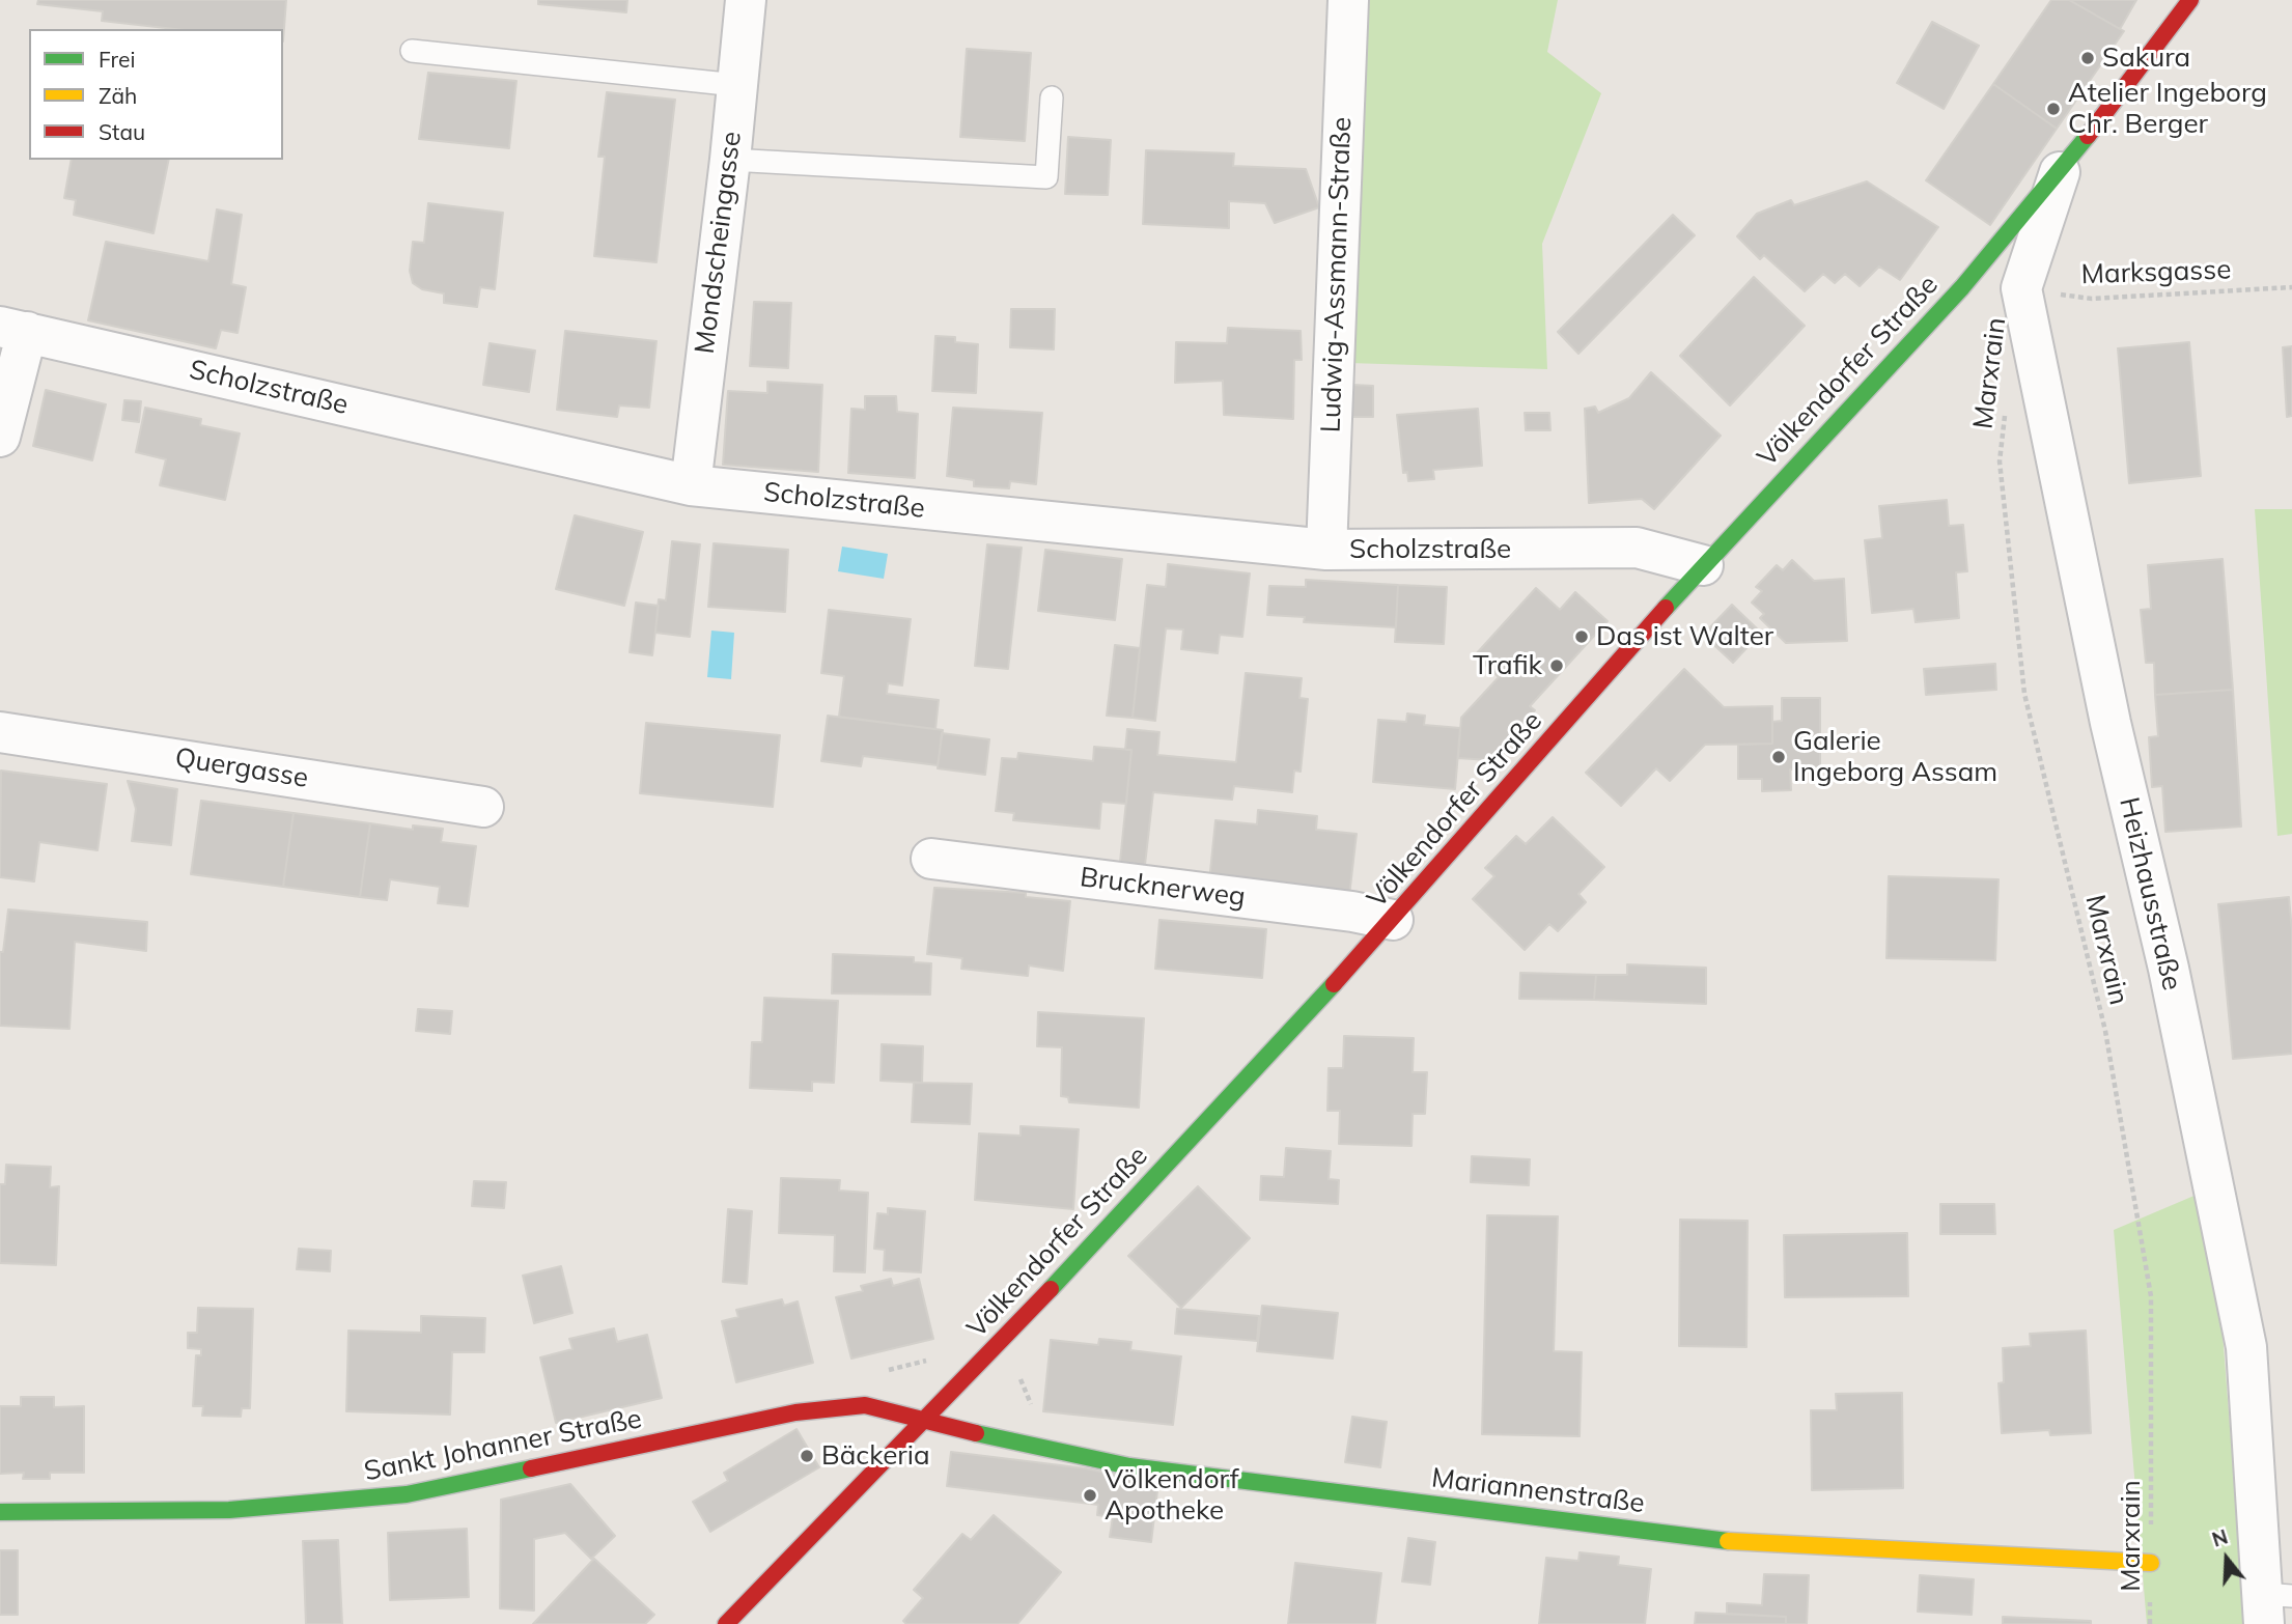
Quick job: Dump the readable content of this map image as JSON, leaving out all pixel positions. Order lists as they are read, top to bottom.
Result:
{
  "streets": {
    "street": [
      "Mondscheingasse",
      "Ludwig-Assmann-Straße",
      "Völkendorfer Straße",
      "Scholzstraße",
      "Quergasse",
      "Brucknerweg",
      "Heizhausstraße",
      "Sankt Johanner Straße",
      "Mariannenstraße"
    ],
    "path": ["Marksgasse", "Marxrain"]
  },
  "crossings": [
    ["Mondscheingasse", "Scholzstraße"],
    ["Marksgasse", "Heizhausstraße"],
    ["Ludwig-Assmann-Straße", "Scholzstraße"],
    ["Völkendorfer Straße", "Scholzstraße"],
    ["Völkendorfer Straße", "Brucknerweg"],
    ["Völkendorfer Straße", "Heizhausstraße"],
    ["Völkendorfer Straße", "Sankt Johanner Straße"],
    ["Völkendorfer Straße", "Mariannenstraße"],
    ["Marxrain", "Mariannenstraße"],
    ["Sankt Johanner Straße", "Mariannenstraße"]
  ],
  "places": [
    "Sakura",
    "Atelier Ingeborg Chr. Berger",
    "Das ist Walter",
    "Trafik",
    "Galerie Ingeborg Assam",
    "Bäckeria",
    "Völkendorf Apotheke"
  ],
  "legend": ["Frei", "Zäh", "Stau"],
  "north": "top"
}
